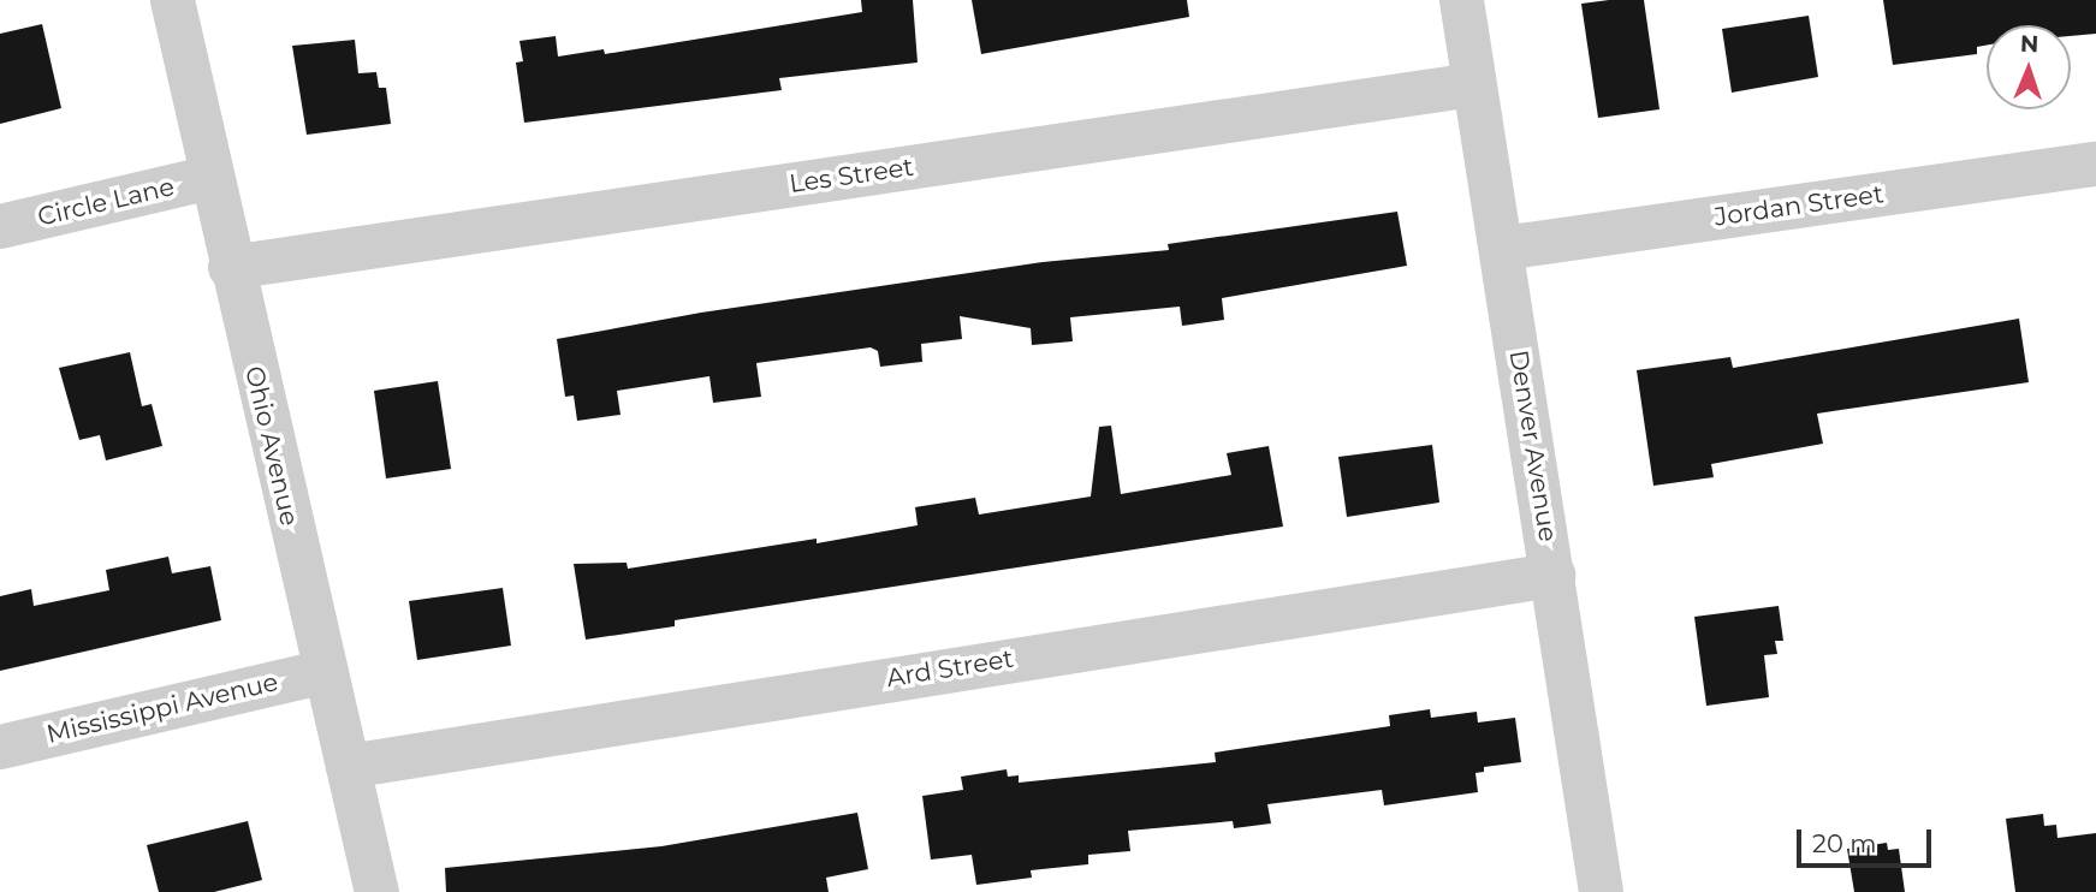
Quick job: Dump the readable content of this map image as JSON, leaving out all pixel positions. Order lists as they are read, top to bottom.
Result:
{
  "streets": {
    "street": [
      "Les Street",
      "Circle Lane",
      "Jordan Street",
      "Ohio Avenue",
      "Denver Avenue",
      "Ard Street",
      "Mississippi Avenue"
    ]
  },
  "crossings": [
    ["Les Street", "Ohio Avenue"],
    ["Les Street", "Denver Avenue"],
    ["Circle Lane", "Ohio Avenue"],
    ["Jordan Street", "Denver Avenue"],
    ["Ohio Avenue", "Ard Street"],
    ["Ohio Avenue", "Mississippi Avenue"],
    ["Denver Avenue", "Ard Street"]
  ],
  "scale_bar": "20 m",
  "north": "top"
}
